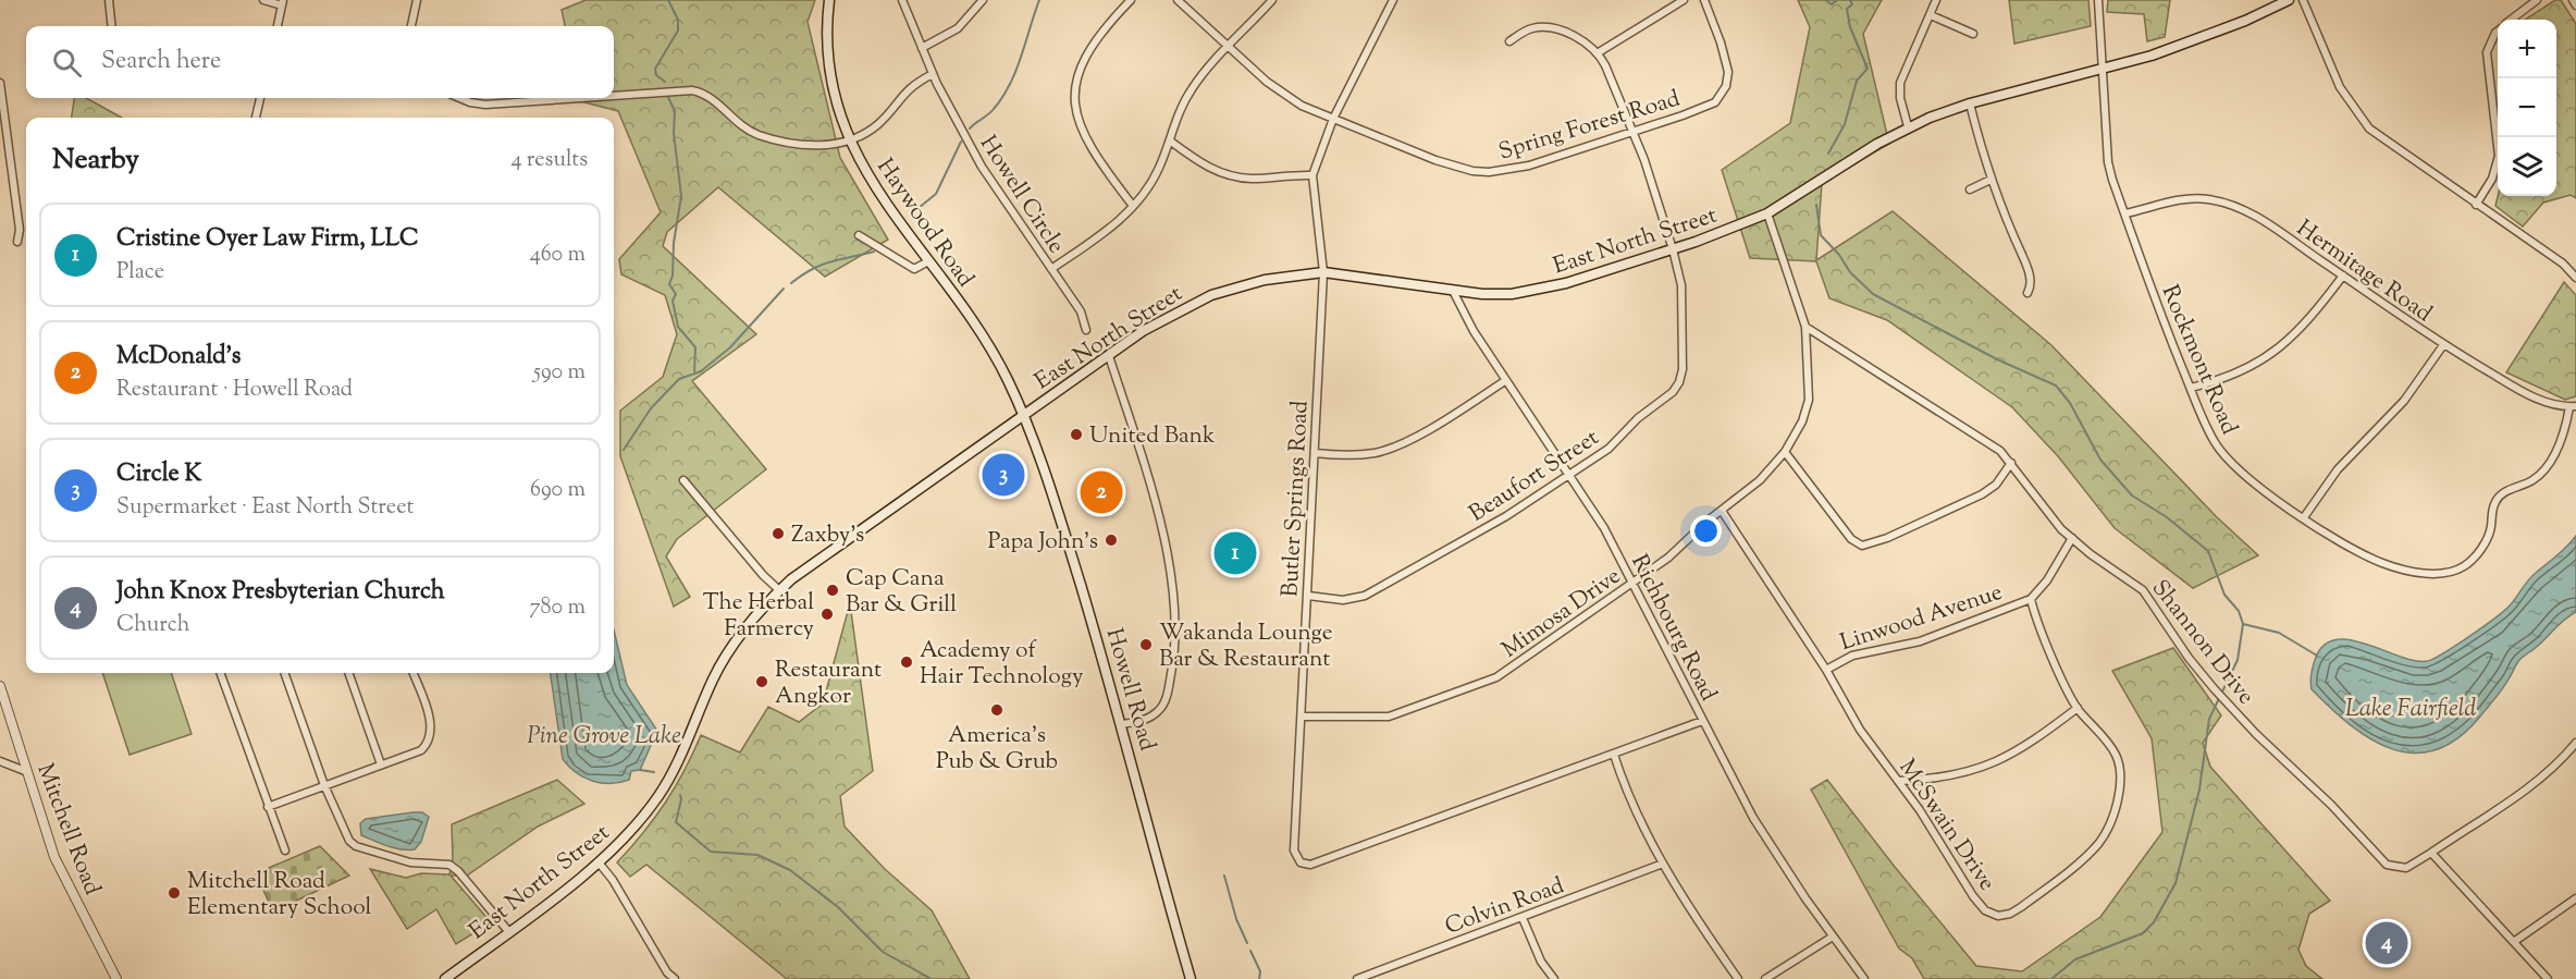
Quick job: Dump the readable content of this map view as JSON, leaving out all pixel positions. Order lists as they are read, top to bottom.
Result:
{
  "streets": {
    "main road": ["Haywood Road", "East North Street", "Howell Road"],
    "street": [
      "Spring Forest Road",
      "Howell Circle",
      "Hermitage Road",
      "Rockmont Road",
      "Beaufort Street",
      "Butler Springs Road",
      "Mimosa Drive",
      "Linwood Avenue",
      "Richbourg Road",
      "Shannon Drive",
      "McSwain Drive",
      "Mitchell Road",
      "Colvin Road"
    ]
  },
  "crossings": [
    ["Spring Forest Road", "Beaufort Street"],
    ["Spring Forest Road", "Butler Springs Road"],
    ["Haywood Road", "East North Street"],
    ["Haywood Road", "Howell Road"],
    ["East North Street", "Rockmont Road"],
    ["East North Street", "Beaufort Street"],
    ["East North Street", "Butler Springs Road"],
    ["East North Street", "Richbourg Road"],
    ["East North Street", "Howell Road"],
    ["Hermitage Road", "Rockmont Road"],
    ["Beaufort Street", "Butler Springs Road"],
    ["Beaufort Street", "Richbourg Road"],
    ["Butler Springs Road", "Mimosa Drive"],
    ["Butler Springs Road", "Richbourg Road"],
    ["Mimosa Drive", "Richbourg Road"],
    ["Mimosa Drive", "Shannon Drive"],
    ["Mimosa Drive", "McSwain Drive"],
    ["Linwood Avenue", "Shannon Drive"],
    ["Linwood Avenue", "McSwain Drive"]
  ],
  "water": ["Lake Fairfield", "Pine Grove Lake"],
  "places": [
    "United Bank",
    "Zaxby's",
    "Papa John's",
    "Cap Cana Bar & Grill",
    "The Herbal Farmercy",
    "Wakanda Lounge Bar & Restaurant",
    "Academy of Hair Technology",
    "Restaurant Angkor",
    "America's Pub & Grub",
    "Mitchell Road Elementary School"
  ],
  "page": {
    "map_buttons": ["+", "−"],
    "search": "Search here",
    "heading": ["Nearby", "4 results"],
    "list": [
      {
        "mark": "1",
        "name": "Cristine Oyer Law Firm, LLC",
        "note": "Place",
        "value": "460 m"
      },
      {
        "mark": "2",
        "name": "McDonald's",
        "note": "Restaurant · Howell Road",
        "value": "590 m"
      },
      {
        "mark": "3",
        "name": "Circle K",
        "note": "Supermarket · East North Street",
        "value": "690 m"
      },
      {
        "mark": "4",
        "name": "John Knox Presbyterian Church",
        "note": "Church",
        "value": "780 m"
      }
    ],
    "pins": [
      "3",
      "2",
      "1",
      "4"
    ]
  }
}
